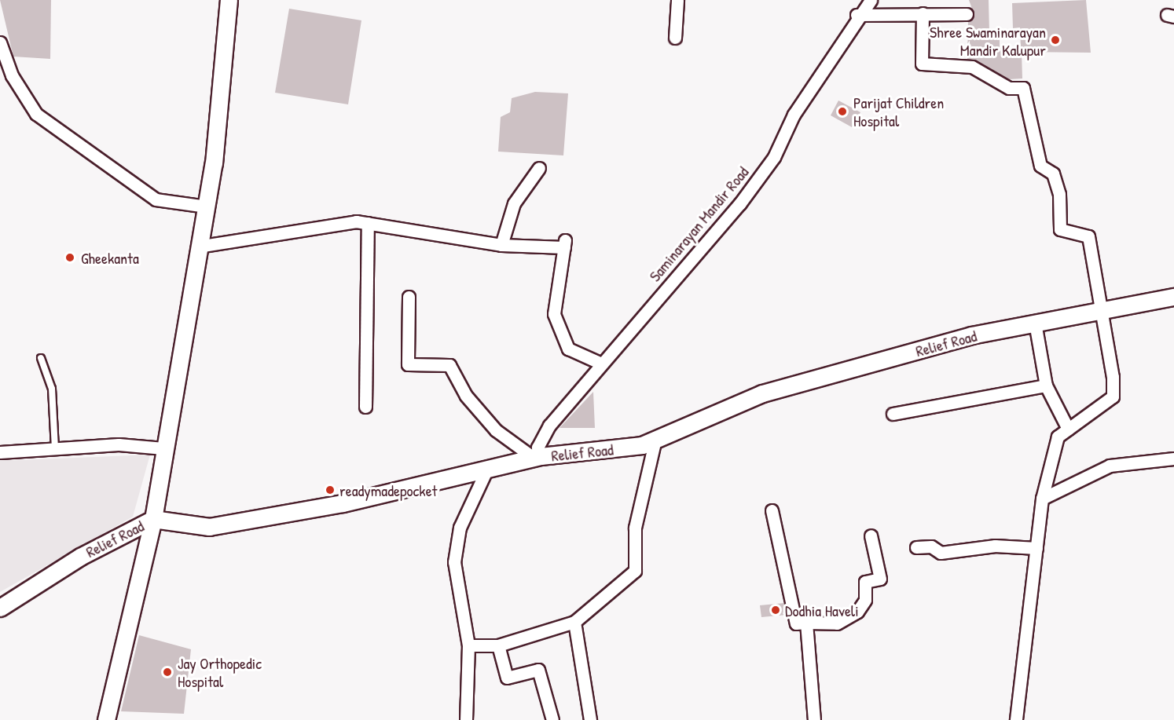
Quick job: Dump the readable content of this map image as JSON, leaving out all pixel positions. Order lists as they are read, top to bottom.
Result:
{
  "streets": {
    "main road": ["Relief Road"],
    "street": ["Saminarayan Mandir Road"]
  },
  "crossings": [
    ["Saminarayan Mandir Road", "Relief Road"]
  ],
  "places": [
    "Shree Swaminarayan Mandir Kalupur",
    "Parijat Children Hospital",
    "Gheekanta",
    "readymadepocket",
    "Dodhia Haveli",
    "Jay Orthopedic Hospital"
  ]
}
